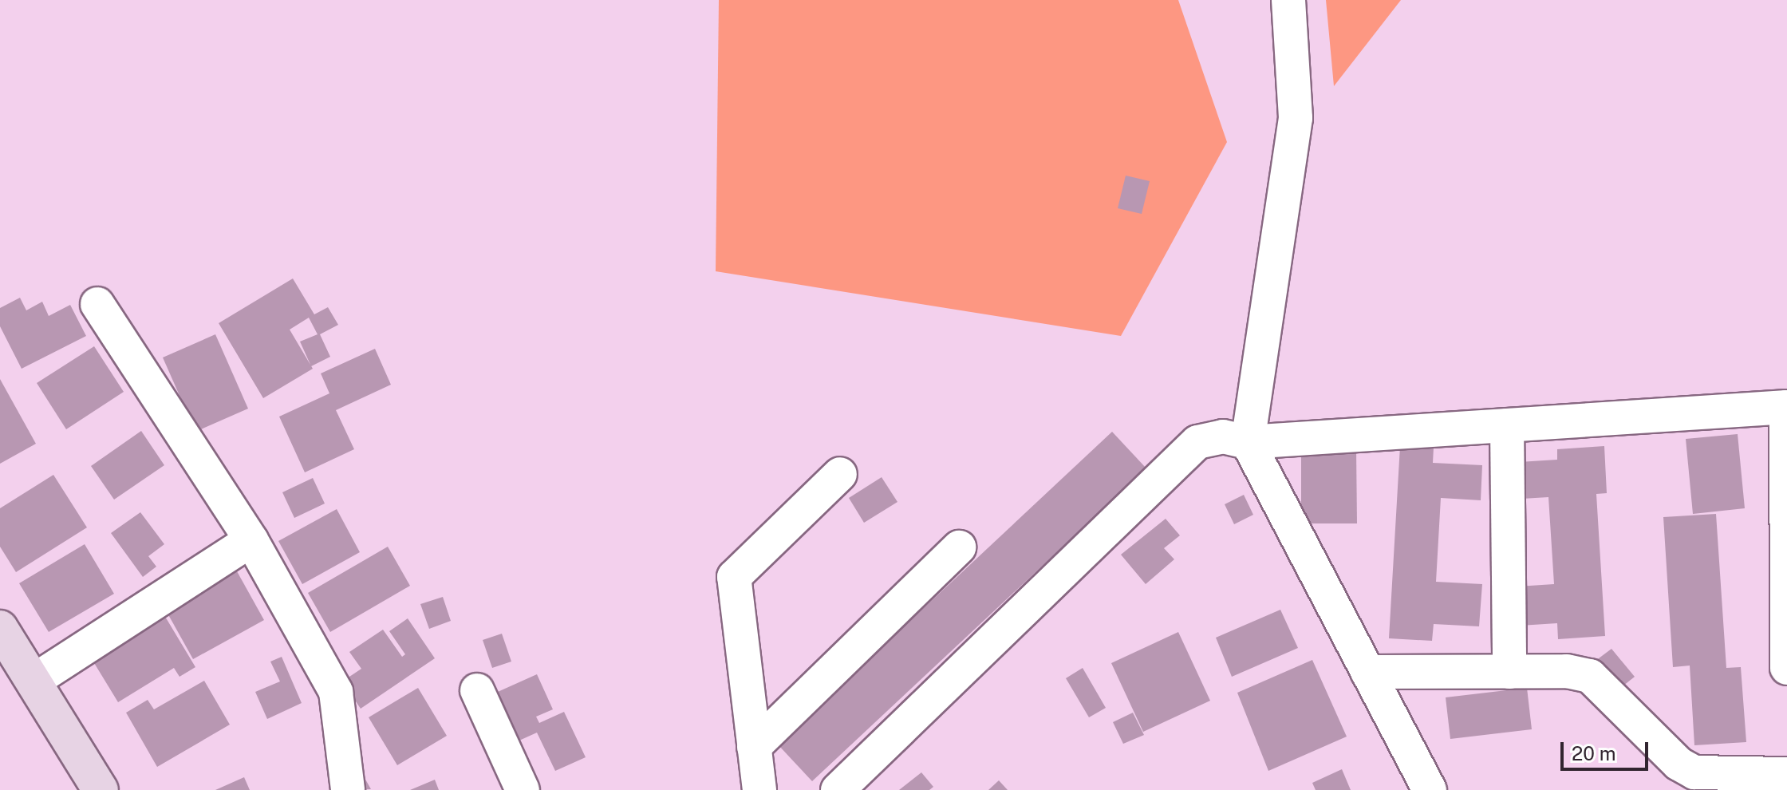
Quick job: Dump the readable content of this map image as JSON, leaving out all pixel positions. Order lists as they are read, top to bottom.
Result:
{
  "scale_bar": "20 m"
}
